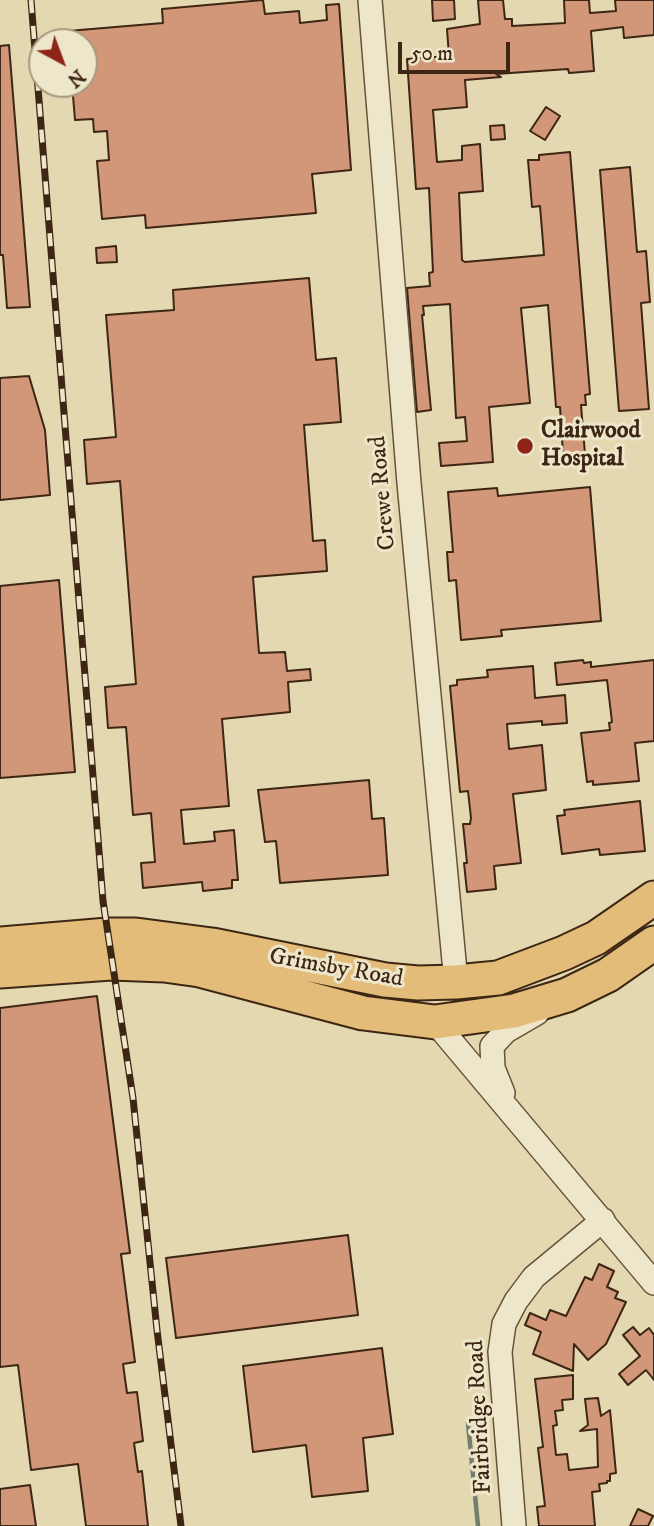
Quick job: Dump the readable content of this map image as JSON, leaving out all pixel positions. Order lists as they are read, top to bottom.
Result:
{
  "streets": {
    "highway": ["Grimsby Road"],
    "street": ["Crewe Road", "Fairbridge Road"]
  },
  "crossings": [
    ["Crewe Road", "Grimsby Road"]
  ],
  "places": ["Clairwood Hospital"],
  "scale_bar": "50 m",
  "north": "bottom right"
}
